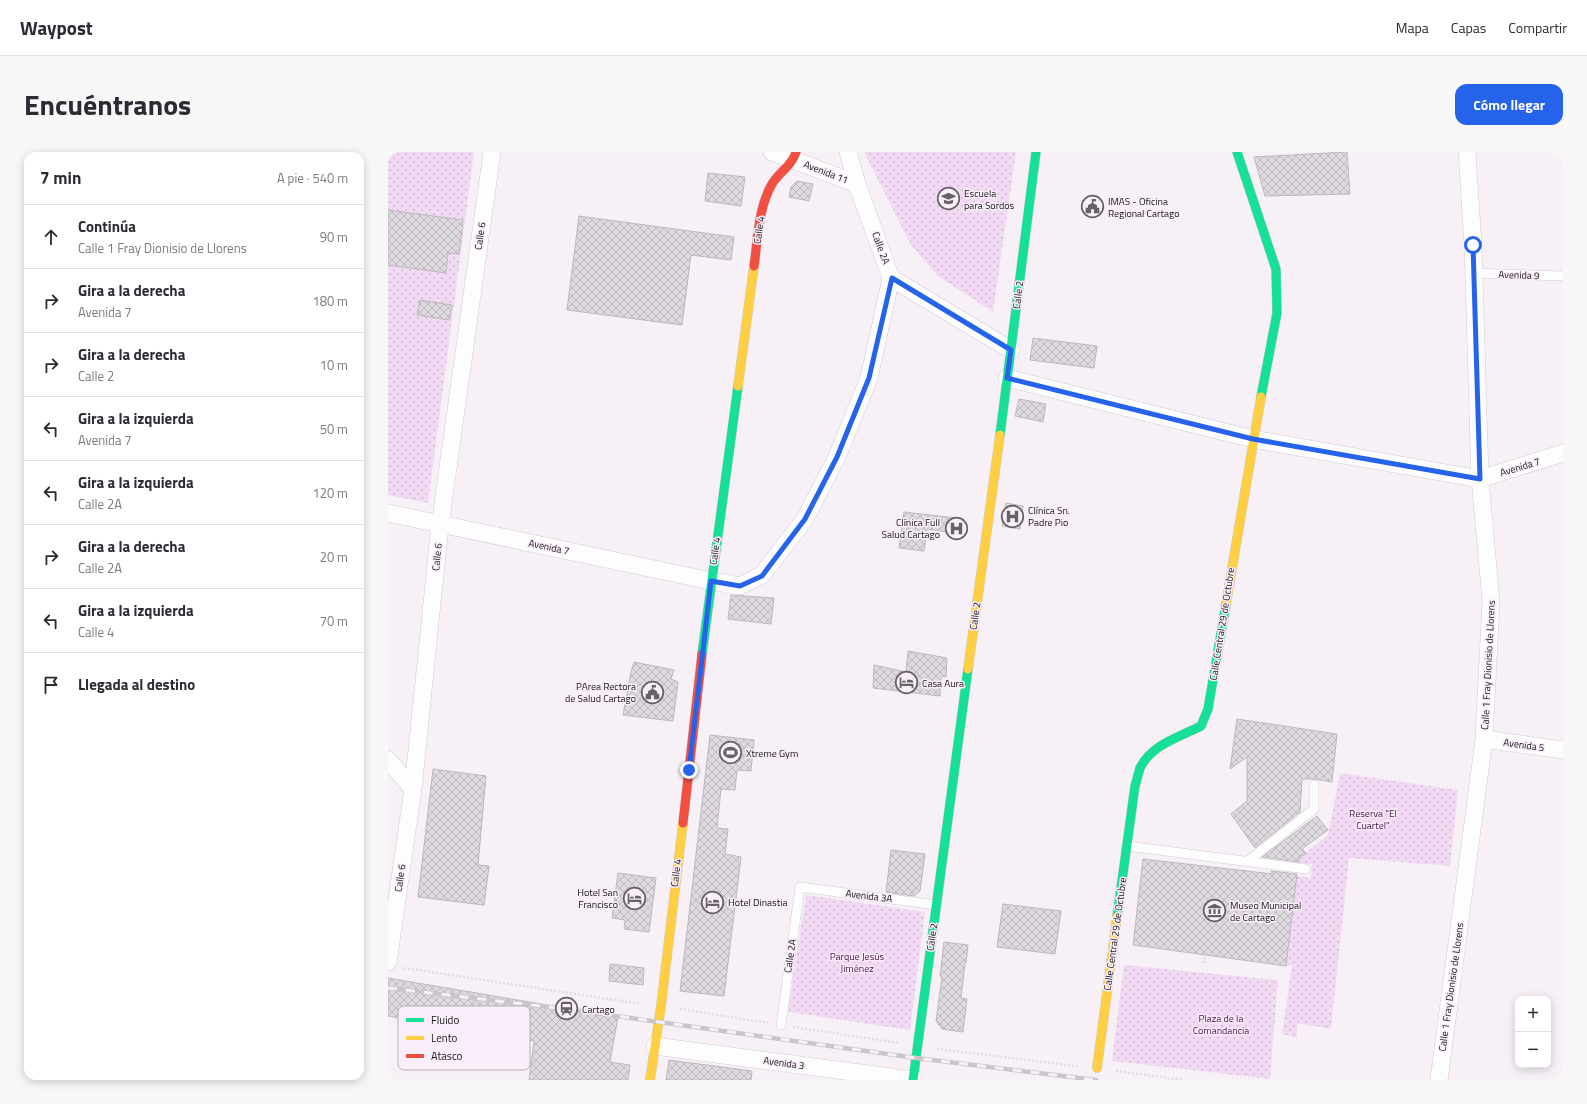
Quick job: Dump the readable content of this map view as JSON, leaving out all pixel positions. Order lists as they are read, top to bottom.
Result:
{
  "streets": {
    "street": [
      "Avenida 11",
      "Calle 4",
      "Calle 6",
      "Calle 2A",
      "Calle 2",
      "Avenida 7",
      "Calle Central 29 de Octubre",
      "Calle 1 Fray Dionisio de Llorens",
      "Avenida 5",
      "Avenida 3"
    ],
    "lane": ["Avenida 9", "Avenida 3A"]
  },
  "crossings": [
    ["Avenida 11", "Calle 4"],
    ["Avenida 11", "Calle 2A"],
    ["Calle 4", "Avenida 7"],
    ["Calle 4", "Avenida 3"],
    ["Calle 6", "Avenida 7"],
    ["Calle 2A", "Avenida 3A"],
    ["Avenida 9", "Calle 1 Fray Dionisio de Llorens"],
    ["Calle 2", "Avenida 7"],
    ["Calle 2", "Avenida 3A"],
    ["Calle 2", "Avenida 3"],
    ["Avenida 7", "Calle Central 29 de Octubre"],
    ["Avenida 7", "Calle 1 Fray Dionisio de Llorens"],
    ["Calle 1 Fray Dionisio de Llorens", "Avenida 5"]
  ],
  "parks": ["Reserva \"El Cuartel\"", "Parque Jesús Jiménez", "Plaza de la Comandancia"],
  "places": {
    "school or university": ["Escuela para Sordos"],
    "public building": ["IMAS - Oficina Regional Cartago", "PArea Rectora de Salud Cartago"],
    "hospital": ["Clínica Sn. Padre Pio", "Clínica Full Salud Cartago"],
    "hotel": ["Casa Aura", "Hotel San Francisco", "Hotel Dinastia"],
    "sports": ["Xtreme Gym"],
    "museum": ["Museo Municipal de Cartago"],
    "station": ["Cartago"]
  },
  "legend": ["Fluido", "Lento", "Atasco"],
  "page": {
    "header": "Waypost",
    "nav": ["Mapa", "Capas", "Compartir"],
    "title": "Encuéntranos",
    "buttons": "Cómo llegar",
    "heading": ["7 min", "A pie · 540 m"],
    "list": [
      ["Continúa", "Calle 1 Fray Dionisio de Llorens", "90 m"],
      ["Gira a la derecha", "Avenida 7", "180 m"],
      ["Gira a la derecha", "Calle 2", "10 m"],
      ["Gira a la izquierda", "Avenida 7", "50 m"],
      ["Gira a la izquierda", "Calle 2A", "120 m"],
      ["Gira a la derecha", "Calle 2A", "20 m"],
      ["Gira a la izquierda", "Calle 4", "70 m"],
      "Llegada al destino"
    ],
    "map_buttons": ["+", "−"]
  }
}
